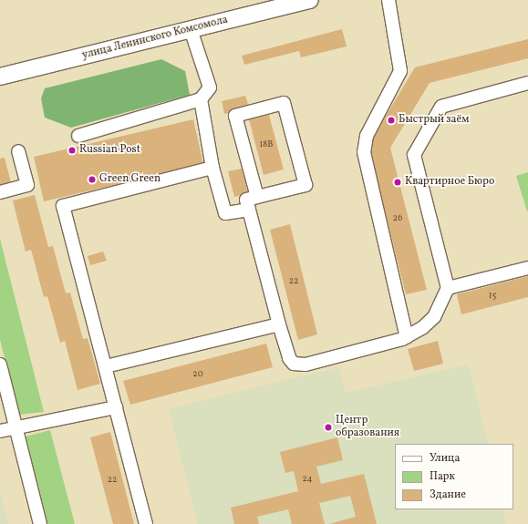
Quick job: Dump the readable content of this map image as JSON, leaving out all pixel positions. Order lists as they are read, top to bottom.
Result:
{
  "streets": {
    "main road": ["улица Ленинского Комсомола"]
  },
  "places": [
    "Быстрый заём",
    "Russian Post",
    "Green Green",
    "Квартирное Бюро",
    "Центр образования"
  ],
  "house_numbers": [
    "18В",
    "26",
    "22",
    "15",
    "20",
    "24",
    "22"
  ],
  "legend": ["Улица", "Парк", "Здание"]
}
